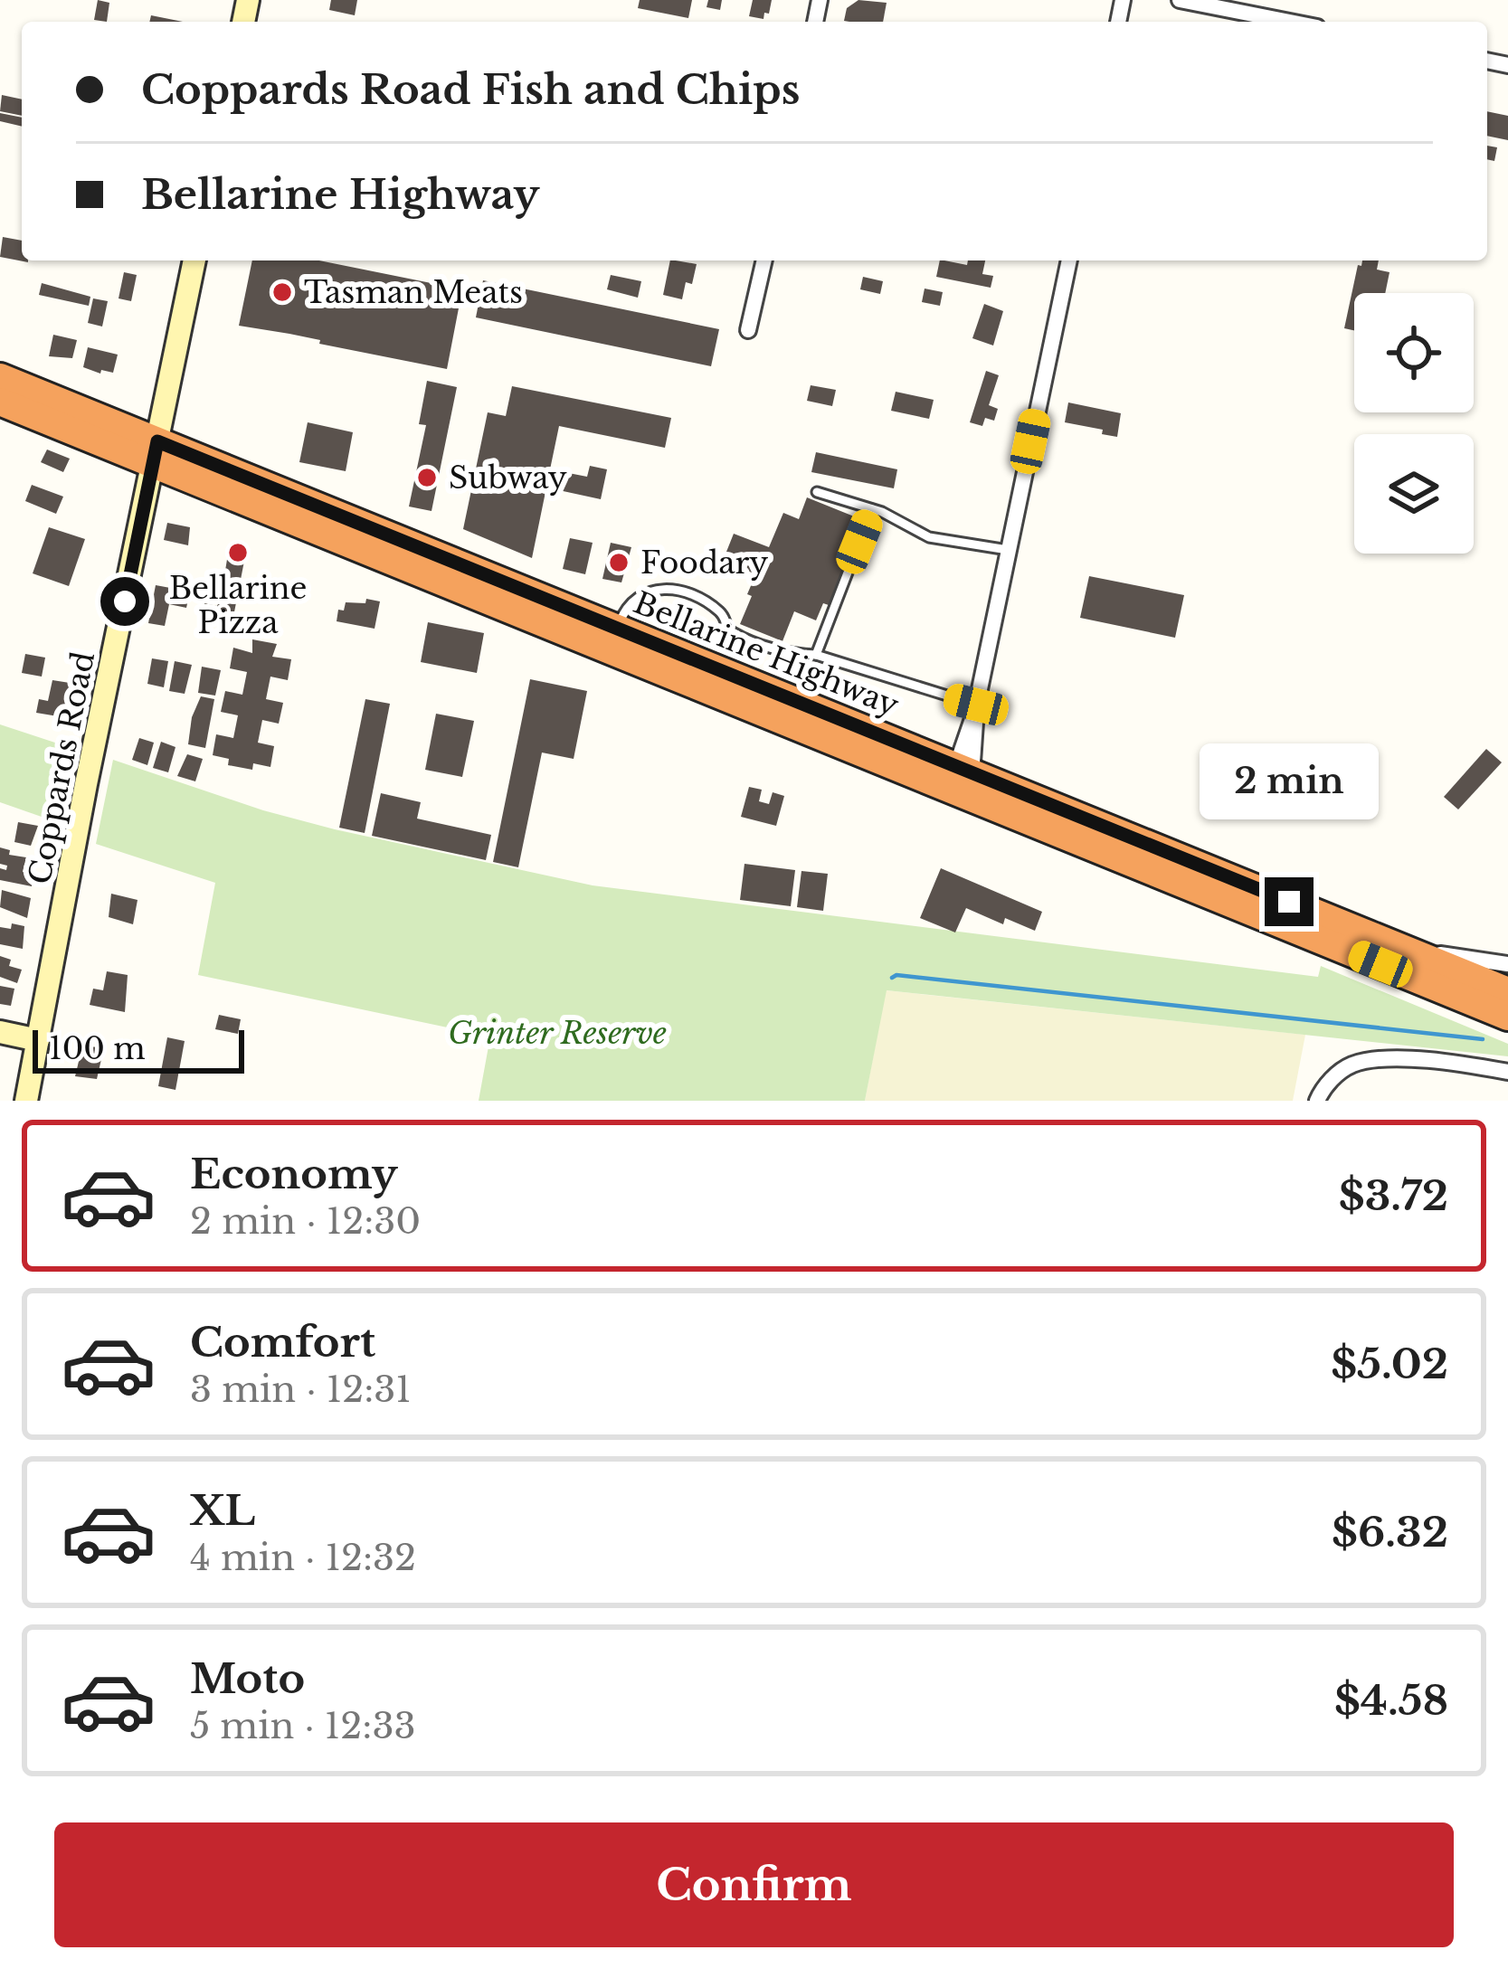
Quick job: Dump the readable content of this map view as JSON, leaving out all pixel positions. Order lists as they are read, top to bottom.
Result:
{
  "streets": {
    "highway": ["Bellarine Highway"],
    "street": ["Coppards Road"]
  },
  "crossings": [
    ["Bellarine Highway", "Coppards Road"]
  ],
  "parks": ["Grinter Reserve"],
  "places": [
    "Tasman Meats",
    "Subway",
    "Bellarine Pizza",
    "Foodary"
  ],
  "scale_bar": "100 m",
  "page": {
    "banner": ["Coppards Road Fish and Chips", "Bellarine Highway"],
    "bubble": "2 min",
    "scale": "100 m",
    "list": [
      {
        "name": "Economy",
        "note": "2 min · 12:30",
        "value": "$3.72"
      },
      {
        "name": "Comfort",
        "note": "3 min · 12:31",
        "value": "$5.02"
      },
      {
        "name": "XL",
        "note": "4 min · 12:32",
        "value": "$6.32"
      },
      {
        "name": "Moto",
        "note": "5 min · 12:33",
        "value": "$4.58"
      }
    ],
    "buttons": "Confirm"
  }
}
